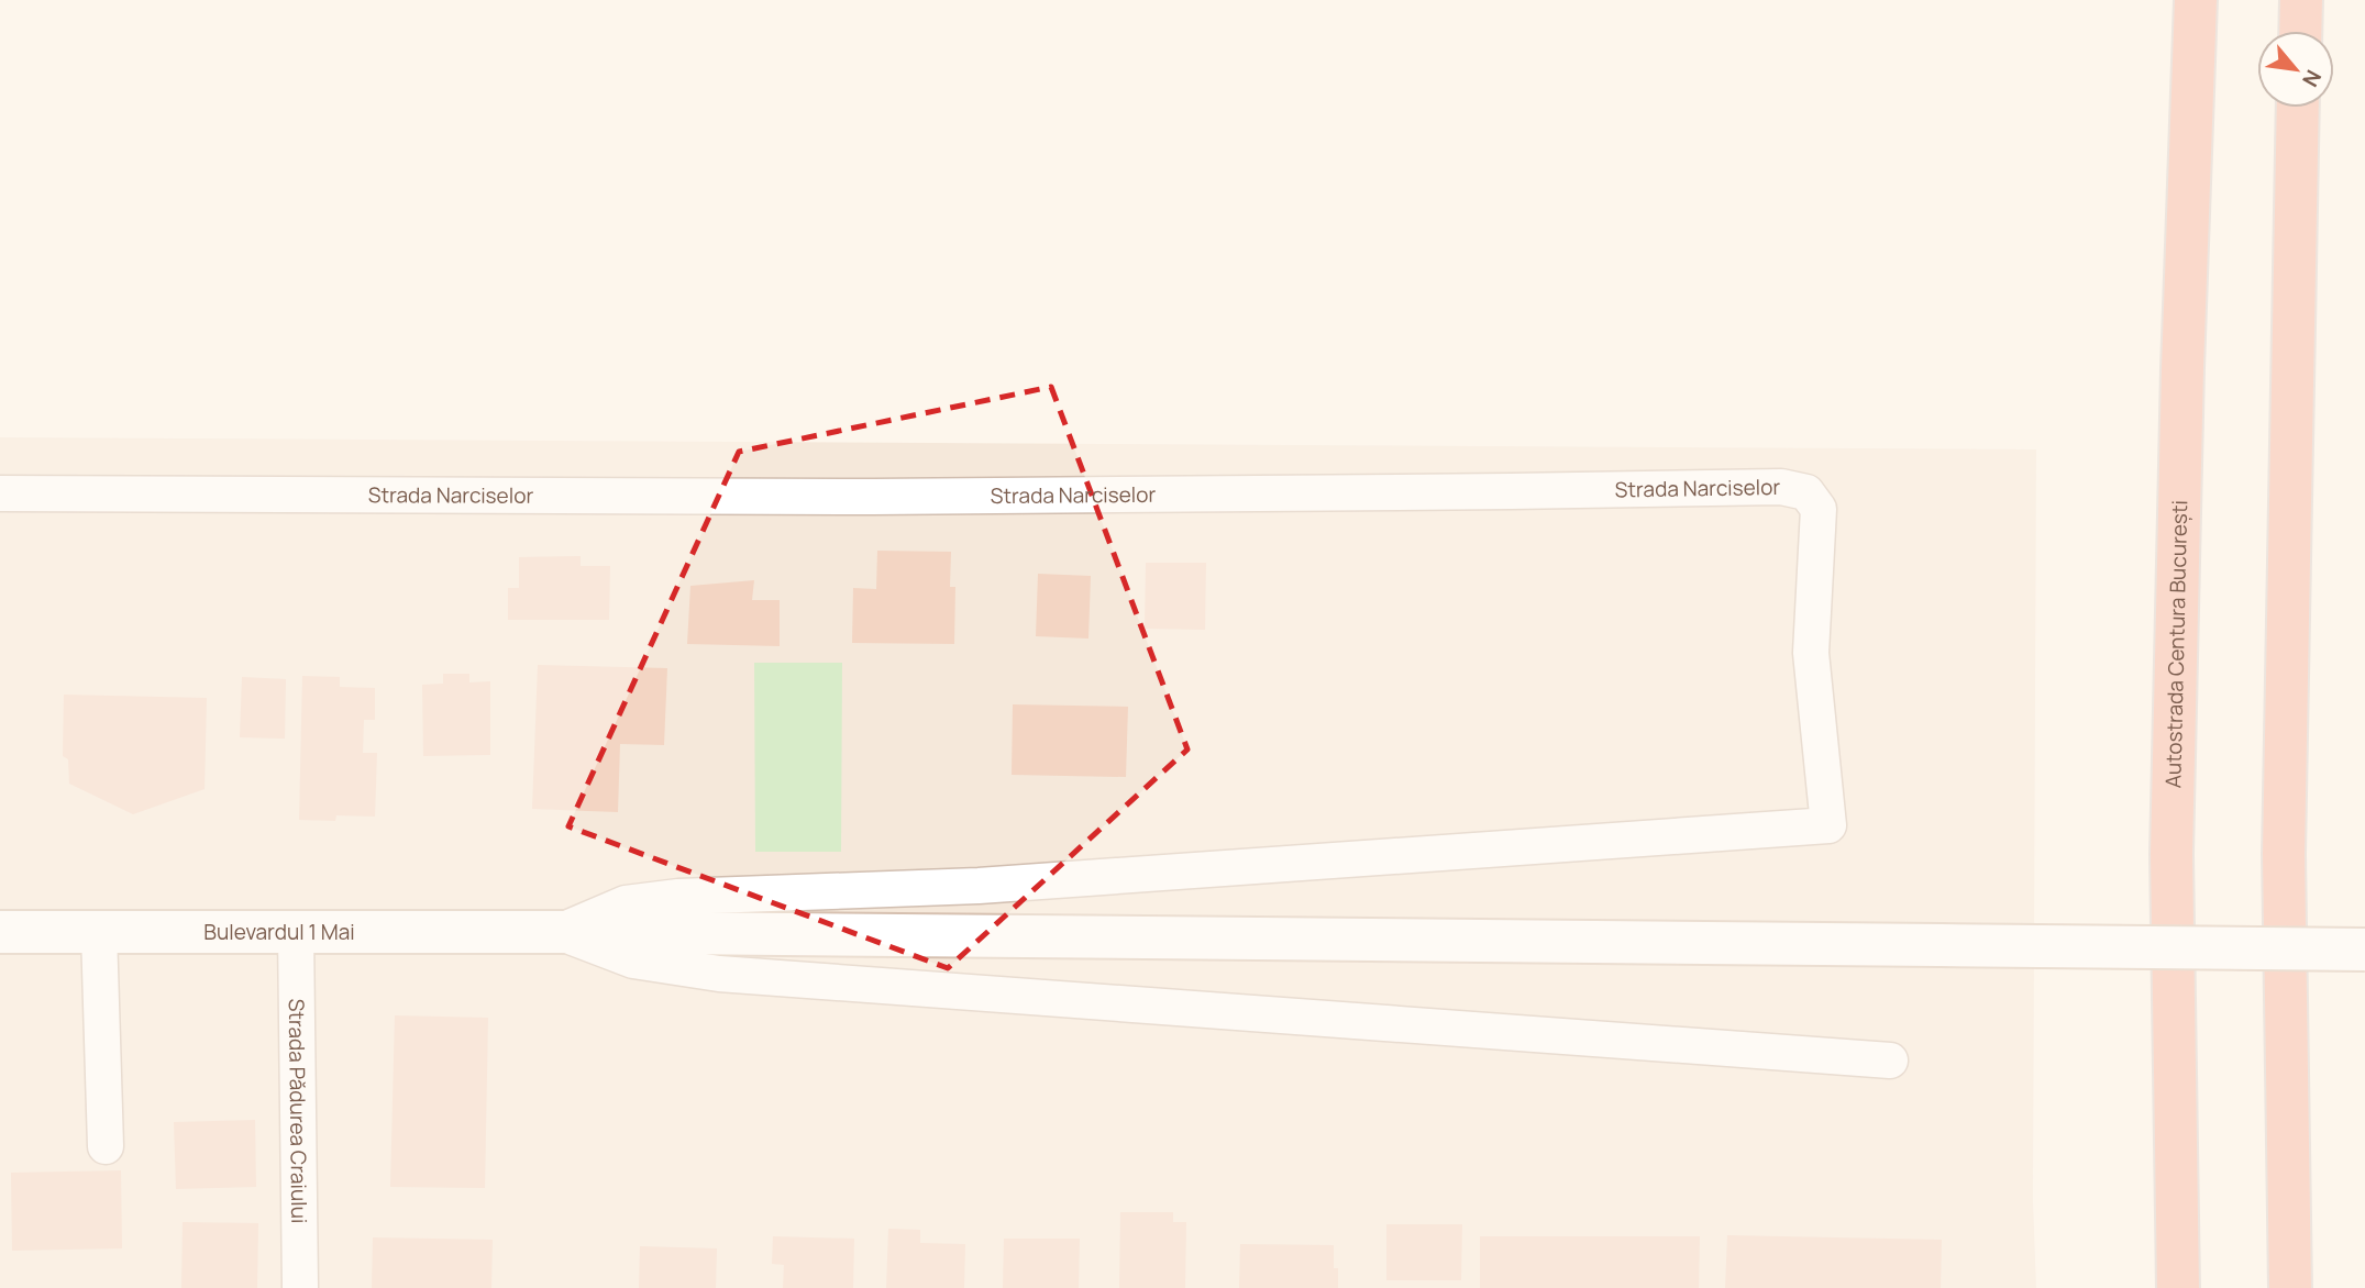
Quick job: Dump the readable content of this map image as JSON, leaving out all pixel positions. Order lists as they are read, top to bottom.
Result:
{
  "streets": {
    "highway": ["Autostrada Centura București"],
    "main road": ["Bulevardul 1 Mai"],
    "street": ["Strada Narciselor", "Strada Pădurea Craiului"]
  },
  "crossings": [
    ["Strada Narciselor", "Bulevardul 1 Mai"],
    ["Bulevardul 1 Mai", "Strada Pădurea Craiului"]
  ],
  "north": "bottom right"
}
